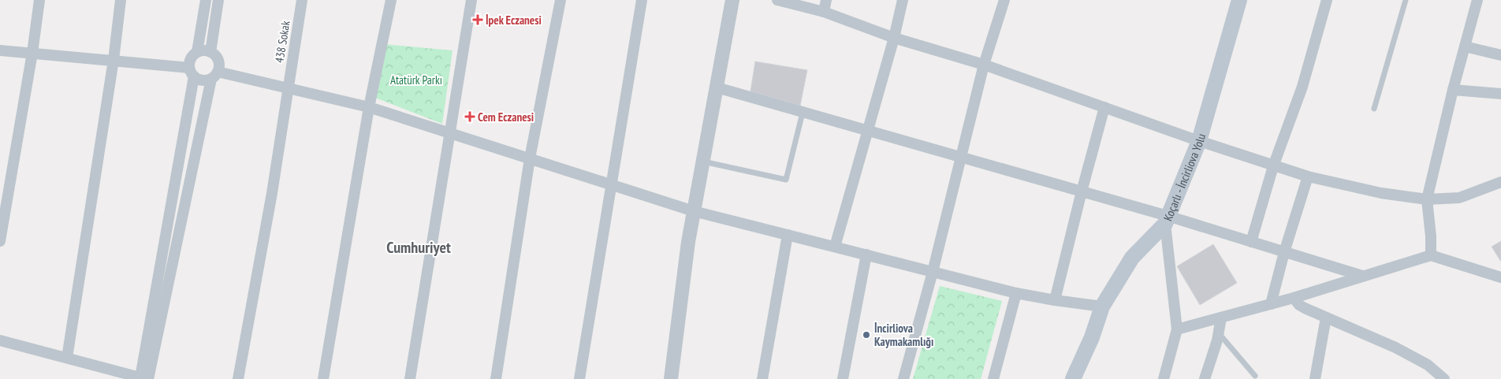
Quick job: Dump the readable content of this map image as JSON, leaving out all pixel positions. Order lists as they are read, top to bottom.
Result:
{
  "streets": {
    "main road": ["Koçarlı - İncirliova Yolu"],
    "street": ["438 Sokak"]
  },
  "districts": ["Cumhuriyet"],
  "parks": ["Atatürk Parkı"],
  "places": {
    "health": ["İpek Eczanesi", "Cem Eczanesi"],
    "other": ["İncirliova Kaymakamlığı"]
  }
}
